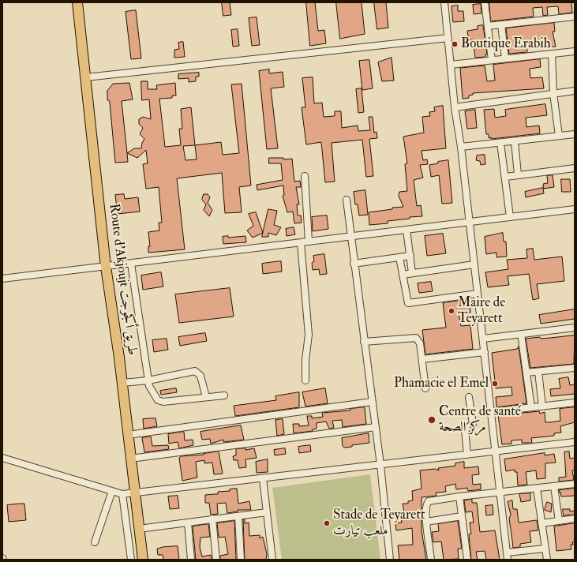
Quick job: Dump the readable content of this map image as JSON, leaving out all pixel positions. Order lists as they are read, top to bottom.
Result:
{
  "streets": {
    "highway": ["Route d'Akjoujt طريق أكجوجت"]
  },
  "places": [
    "Boutique Erabih",
    "Maire de Teyarett",
    "Phamacie el Emel",
    "Centre de santé مركز الصحة",
    "Stade de Teyarett ملعب تيارت"
  ]
}
